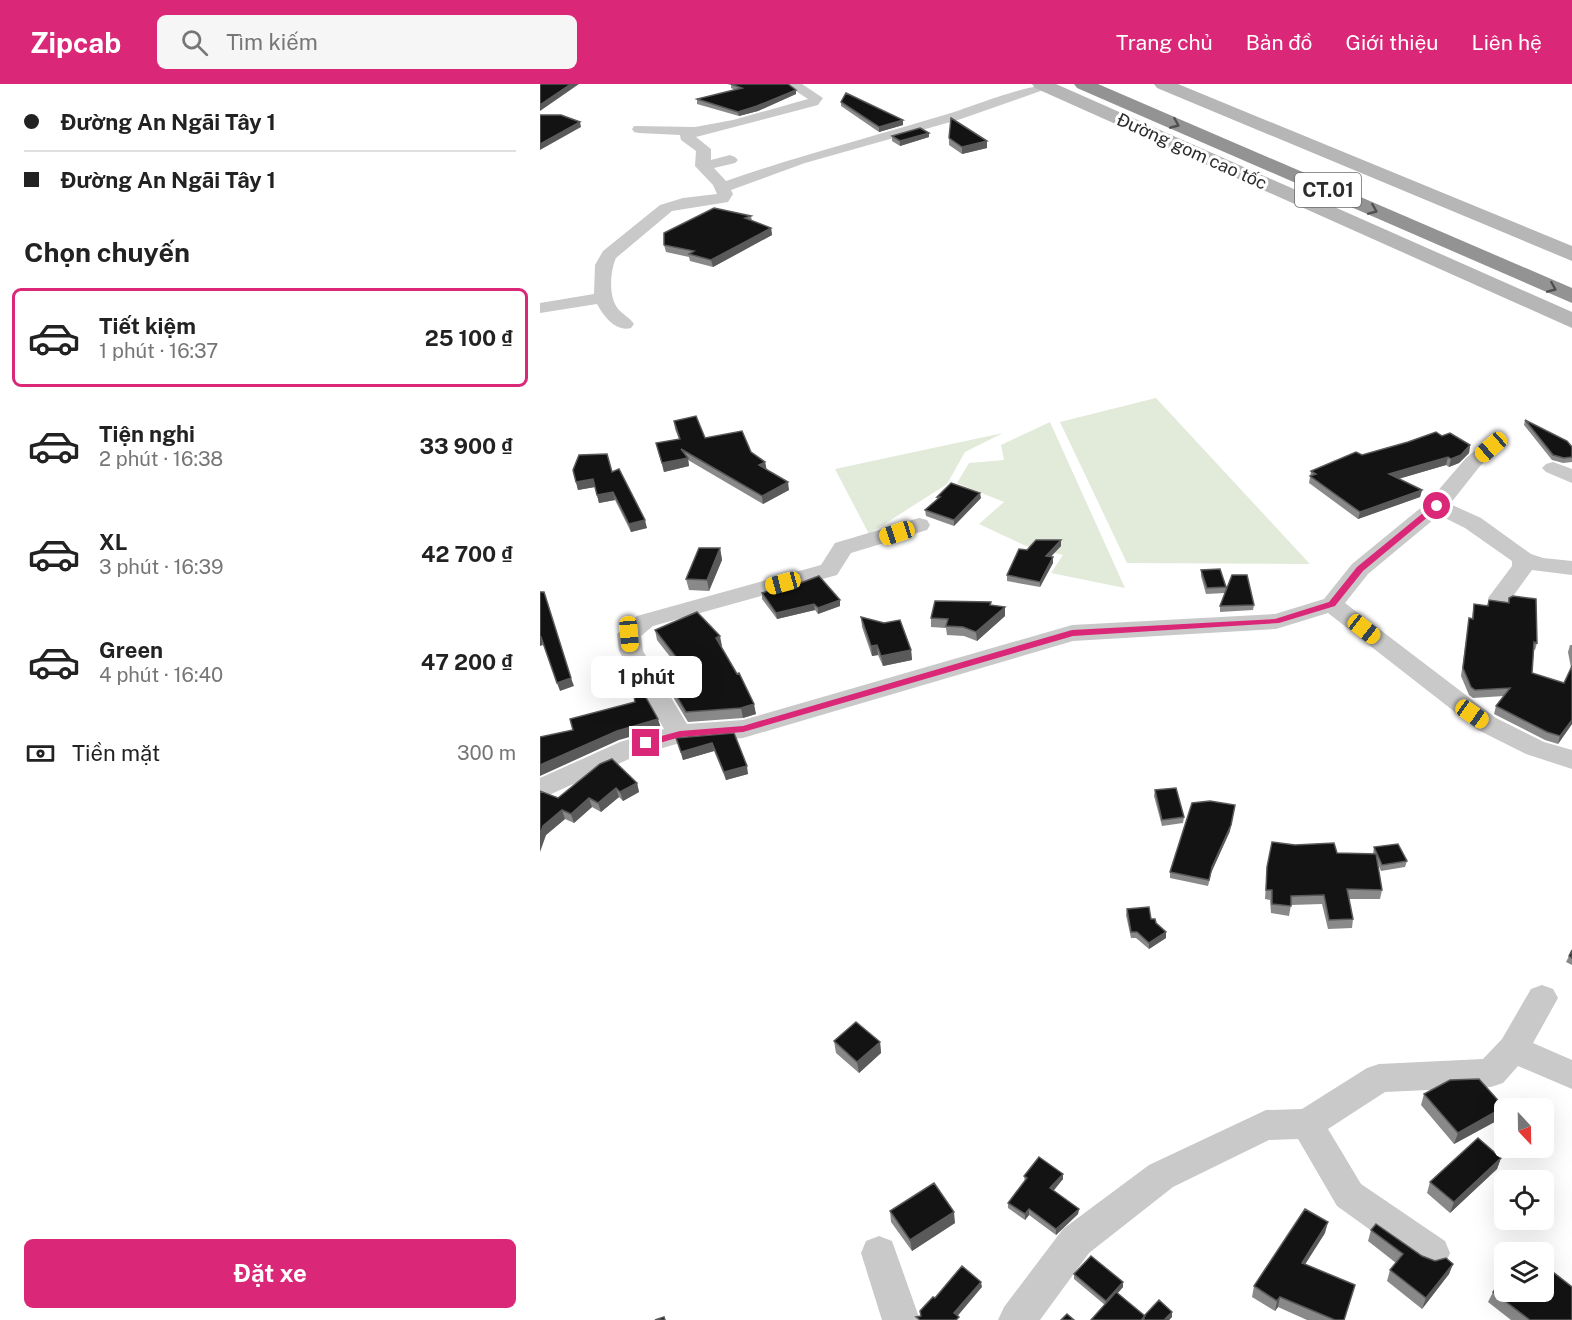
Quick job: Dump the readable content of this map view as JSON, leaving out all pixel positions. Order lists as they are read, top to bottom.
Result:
{
  "streets": {
    "highway": ["CT.01"],
    "main road": ["Đường gom cao tốc"]
  },
  "north": "bottom",
  "page": {
    "header": "Zipcab",
    "search": "Tìm kiếm",
    "nav": [
      "Trang chủ",
      "Bản đồ",
      "Giới thiệu",
      "Liên hệ"
    ],
    "banner": ["Đường An Ngãi Tây 1", "Đường An Ngãi Tây 1"],
    "heading": "Chọn chuyến",
    "list": [
      {
        "name": "Tiết kiệm",
        "note": "1 phút · 16:37",
        "value": "25 100 ₫"
      },
      {
        "name": "Tiện nghi",
        "note": "2 phút · 16:38",
        "value": "33 900 ₫"
      },
      {
        "name": "XL",
        "note": "3 phút · 16:39",
        "value": "42 700 ₫"
      },
      {
        "name": "Green",
        "note": "4 phút · 16:40",
        "value": "47 200 ₫"
      }
    ],
    "bubble": "1 phút",
    "pay": ["Tiền mặt", "300 m"],
    "buttons": "Đặt xe"
  }
}
